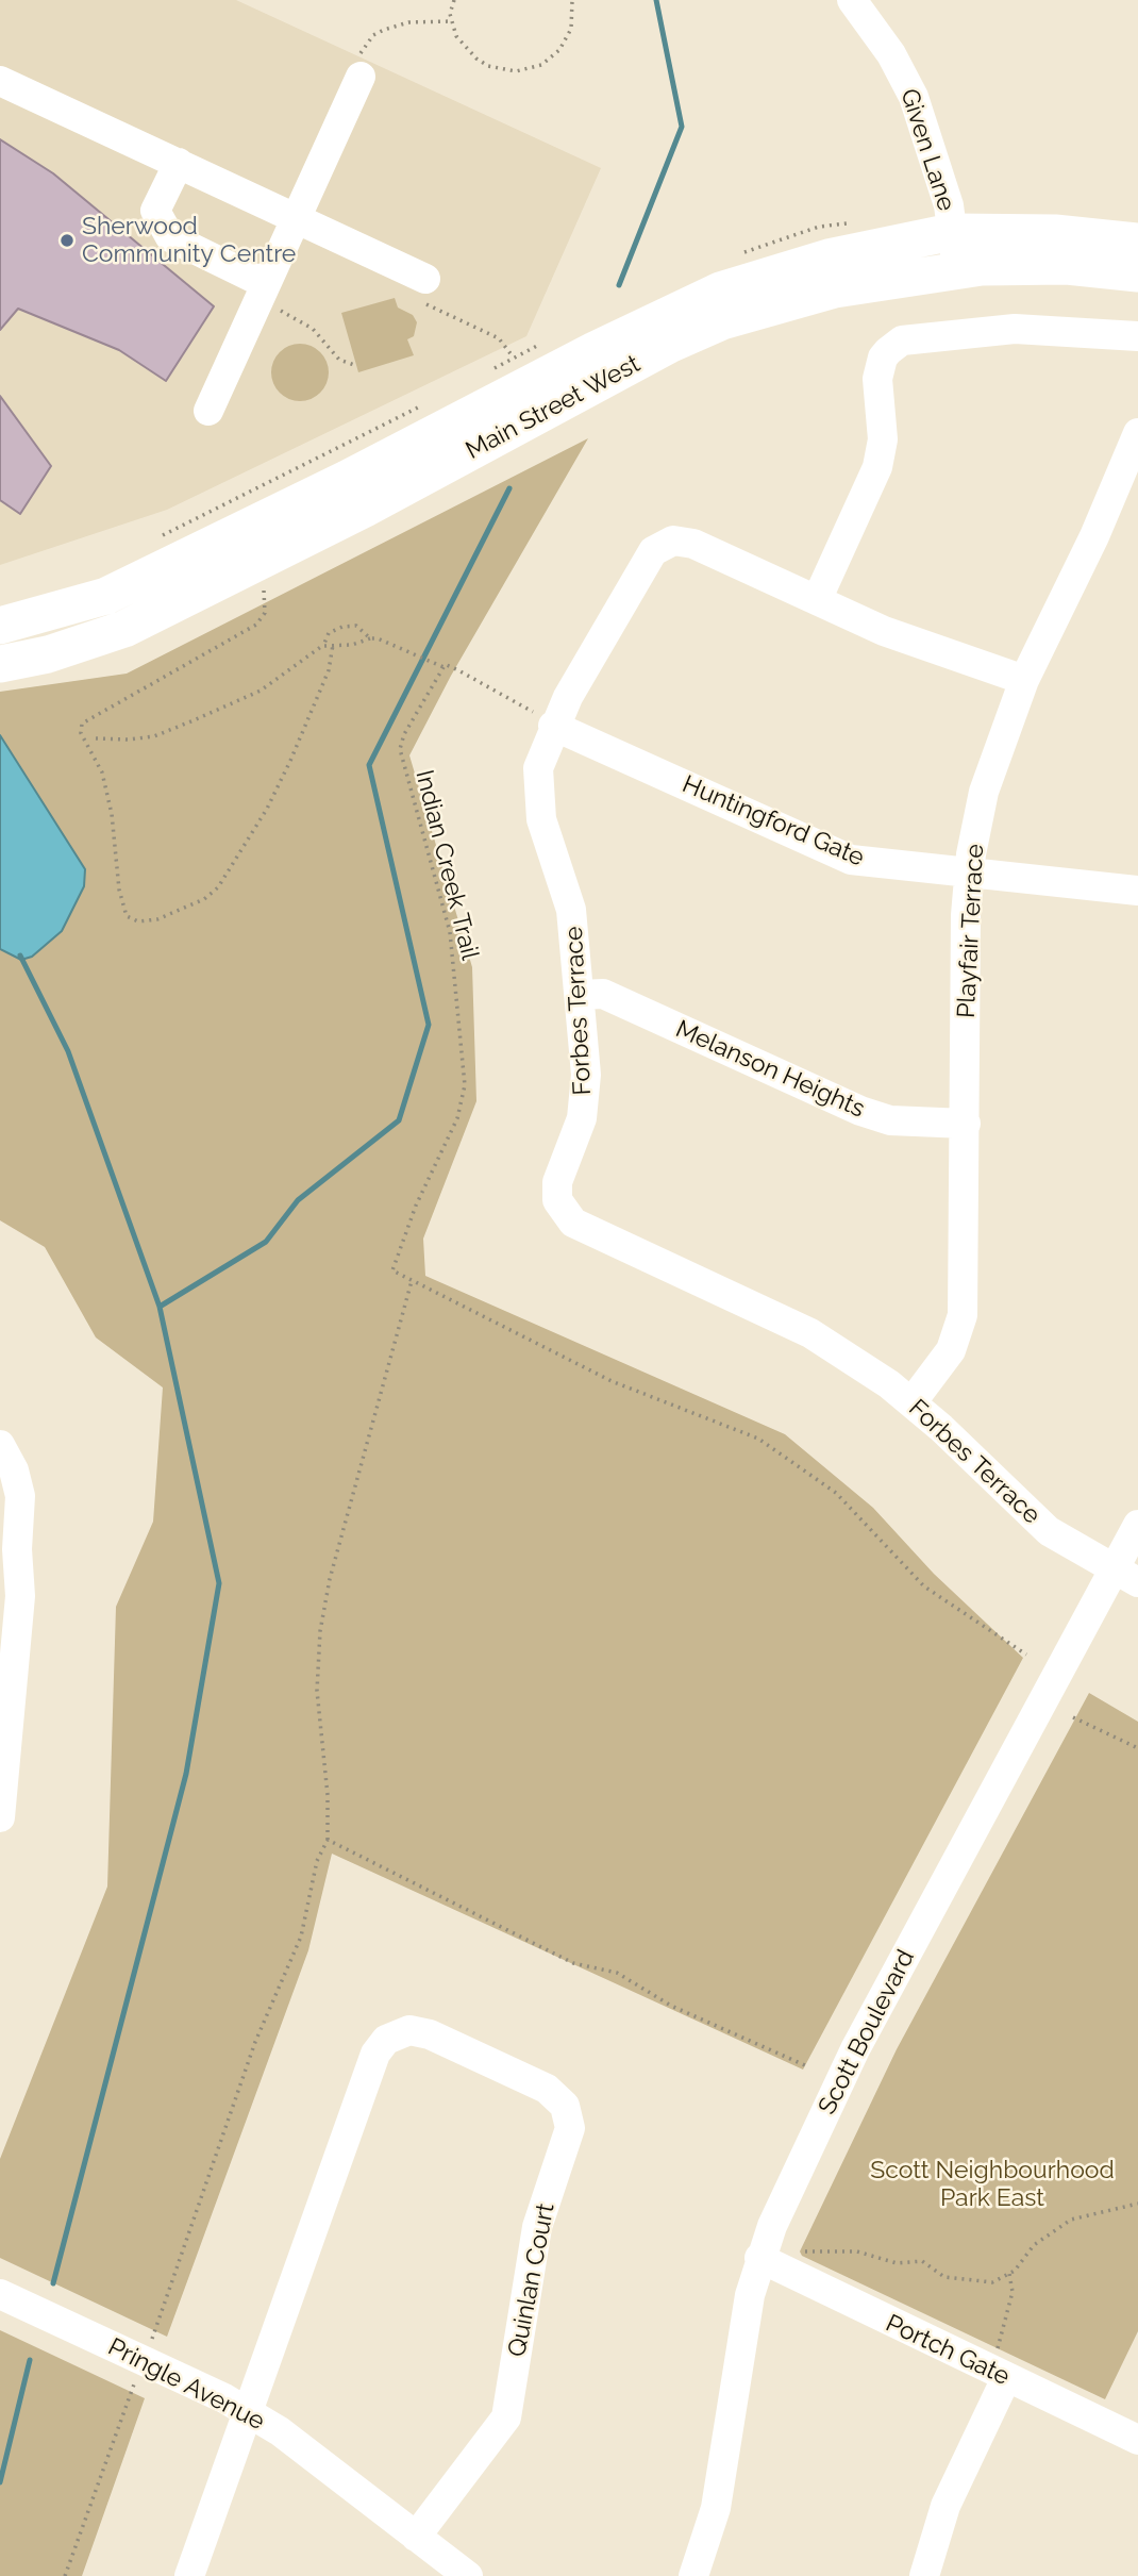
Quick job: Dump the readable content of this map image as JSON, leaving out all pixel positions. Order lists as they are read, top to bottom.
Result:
{
  "streets": {
    "main road": ["Main Street West"],
    "street": [
      "Given Lane",
      "Huntingford Gate",
      "Playfair Terrace",
      "Forbes Terrace",
      "Melanson Heights",
      "Scott Boulevard",
      "Quinlan Court",
      "Portch Gate",
      "Pringle Avenue"
    ],
    "path": ["Indian Creek Trail"]
  },
  "crossings": [
    ["Given Lane", "Main Street West"],
    ["Huntingford Gate", "Playfair Terrace"],
    ["Huntingford Gate", "Forbes Terrace"],
    ["Playfair Terrace", "Forbes Terrace"],
    ["Playfair Terrace", "Melanson Heights"],
    ["Forbes Terrace", "Melanson Heights"],
    ["Forbes Terrace", "Scott Boulevard"],
    ["Scott Boulevard", "Portch Gate"],
    ["Quinlan Court", "Pringle Avenue"]
  ],
  "parks": ["Scott Neighbourhood Park East"],
  "places": ["Sherwood Community Centre"]
}
